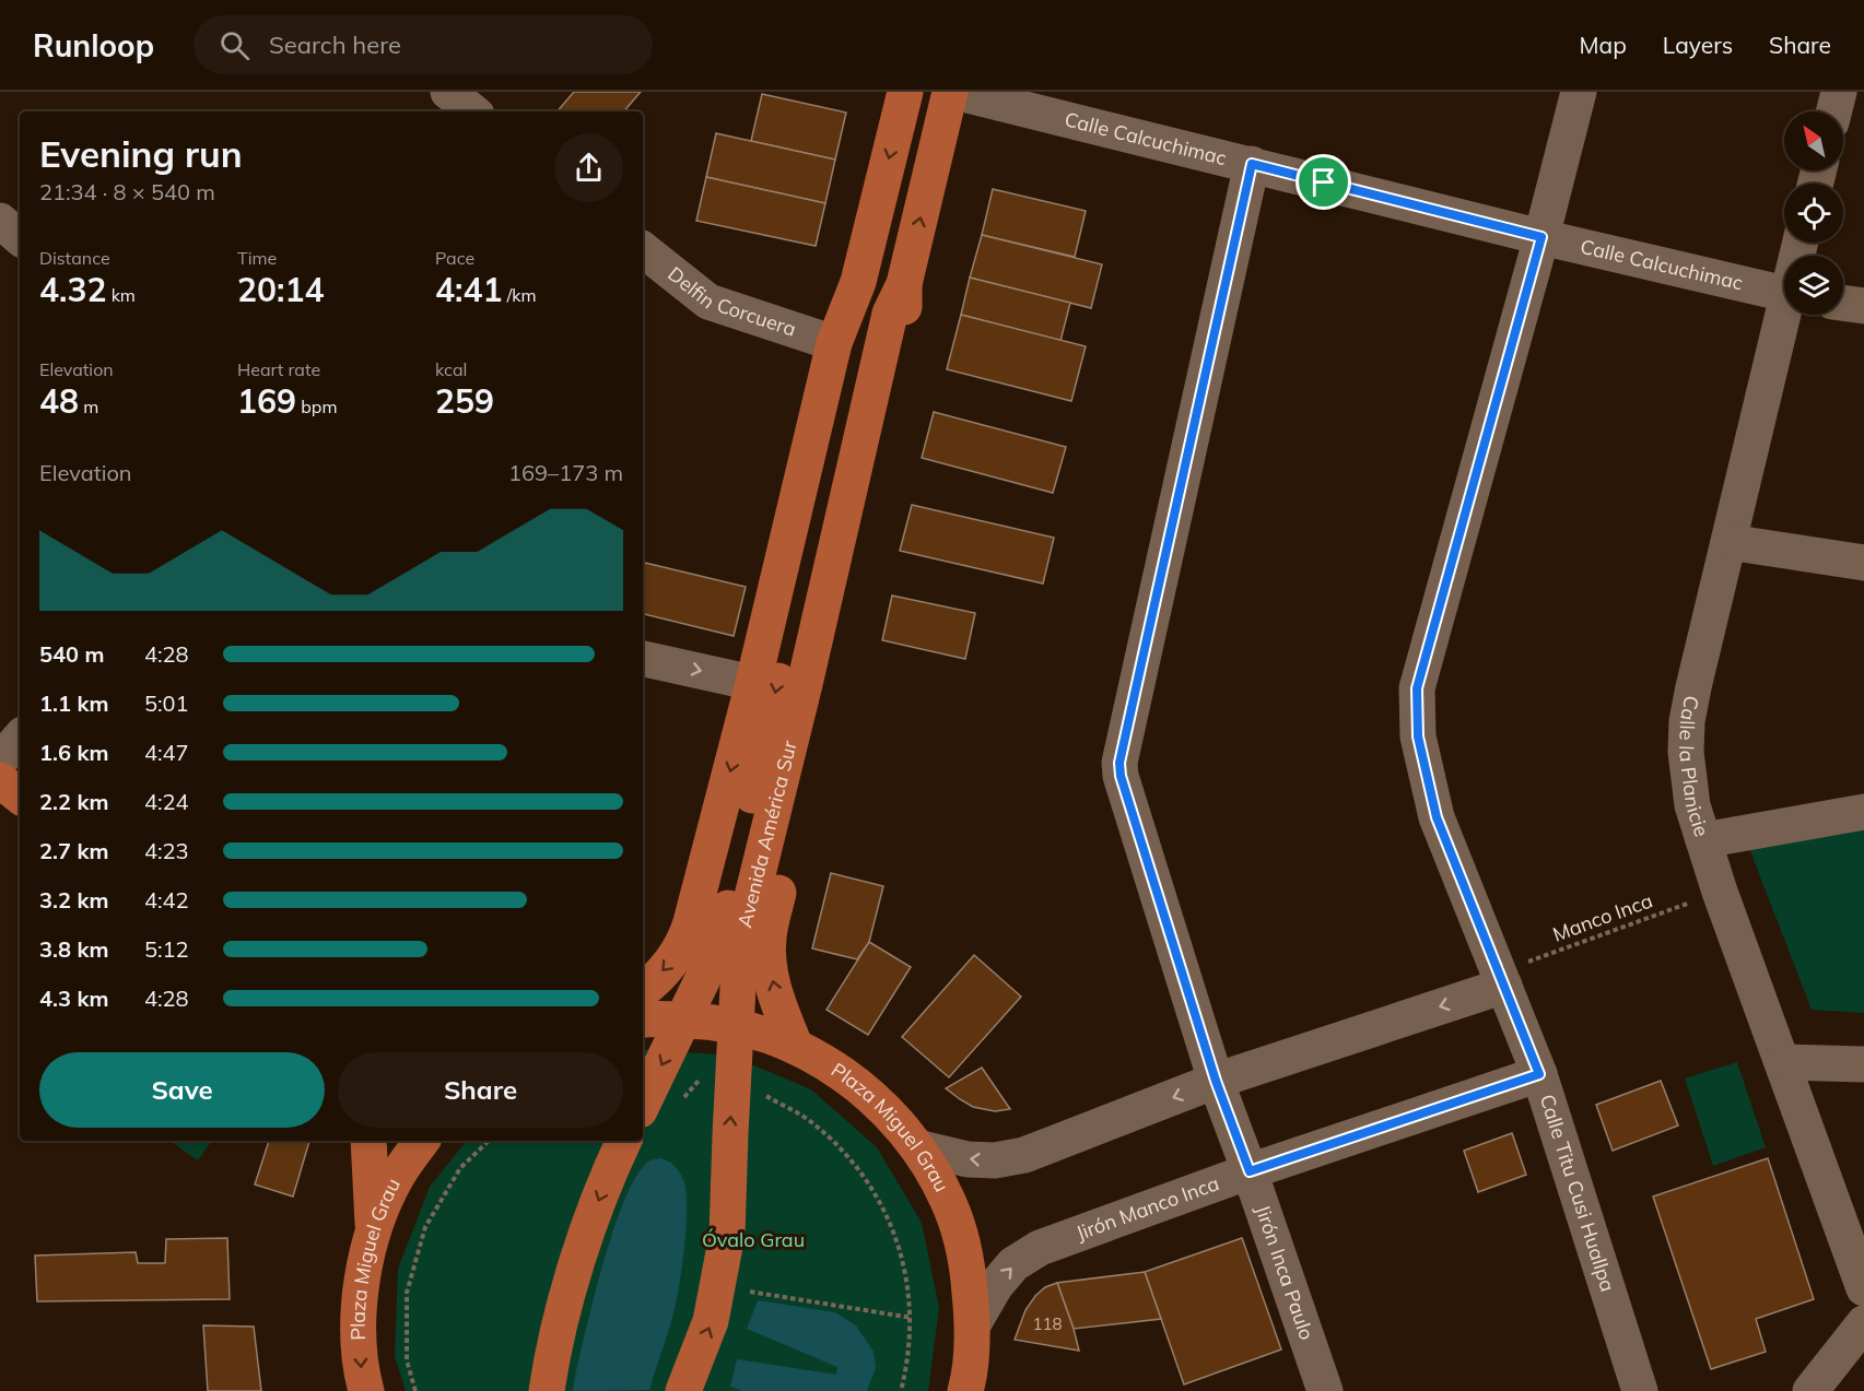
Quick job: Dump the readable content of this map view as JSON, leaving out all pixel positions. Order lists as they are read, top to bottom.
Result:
{
  "streets": {
    "main road": ["Avenida América Sur", "Plaza Miguel Grau"],
    "street": [
      "Calle Calcuchimac",
      "Delfin Corcuera",
      "Calle la Planicie",
      "Calle Titu Cusi Huallpa",
      "Jirón Manco Inca",
      "Jirón Inca Paulo"
    ],
    "path": ["Manco Inca"]
  },
  "crossings": [
    ["Calle Calcuchimac", "Avenida América Sur"],
    ["Calle Calcuchimac", "Calle Titu Cusi Huallpa"],
    ["Calle Calcuchimac", "Jirón Inca Paulo"],
    ["Delfin Corcuera", "Avenida América Sur"],
    ["Calle la Planicie", "Manco Inca"],
    ["Avenida América Sur", "Plaza Miguel Grau"],
    ["Manco Inca", "Calle Titu Cusi Huallpa"],
    ["Plaza Miguel Grau", "Jirón Manco Inca"],
    ["Calle Titu Cusi Huallpa", "Jirón Manco Inca"],
    ["Jirón Manco Inca", "Jirón Inca Paulo"]
  ],
  "parks": ["Óvalo Grau"],
  "house_numbers": ["118"],
  "north": "top left",
  "page": {
    "header": "Runloop",
    "search": "Search here",
    "nav": ["Map", "Layers", "Share"],
    "heading": ["Evening run", "21:34 · 8 × 540 m"],
    "stats": [
      ["Distance", "4.32 km"],
      ["Time", "20:14"],
      ["Pace", "4:41 /km"],
      ["Elevation", "48 m"],
      ["Heart rate", "169 bpm"],
      ["kcal", "259"]
    ],
    "chart": ["Elevation", "169–173 m"],
    "list": [
      {
        "name": "540 m",
        "note": "4:28"
      },
      {
        "name": "1.1 km",
        "note": "5:01"
      },
      {
        "name": "1.6 km",
        "note": "4:47"
      },
      {
        "name": "2.2 km",
        "note": "4:24"
      },
      {
        "name": "2.7 km",
        "note": "4:23"
      },
      {
        "name": "3.2 km",
        "note": "4:42"
      },
      {
        "name": "3.8 km",
        "note": "5:12"
      },
      {
        "name": "4.3 km",
        "note": "4:28"
      }
    ],
    "buttons": ["Save", "Share"]
  }
}
